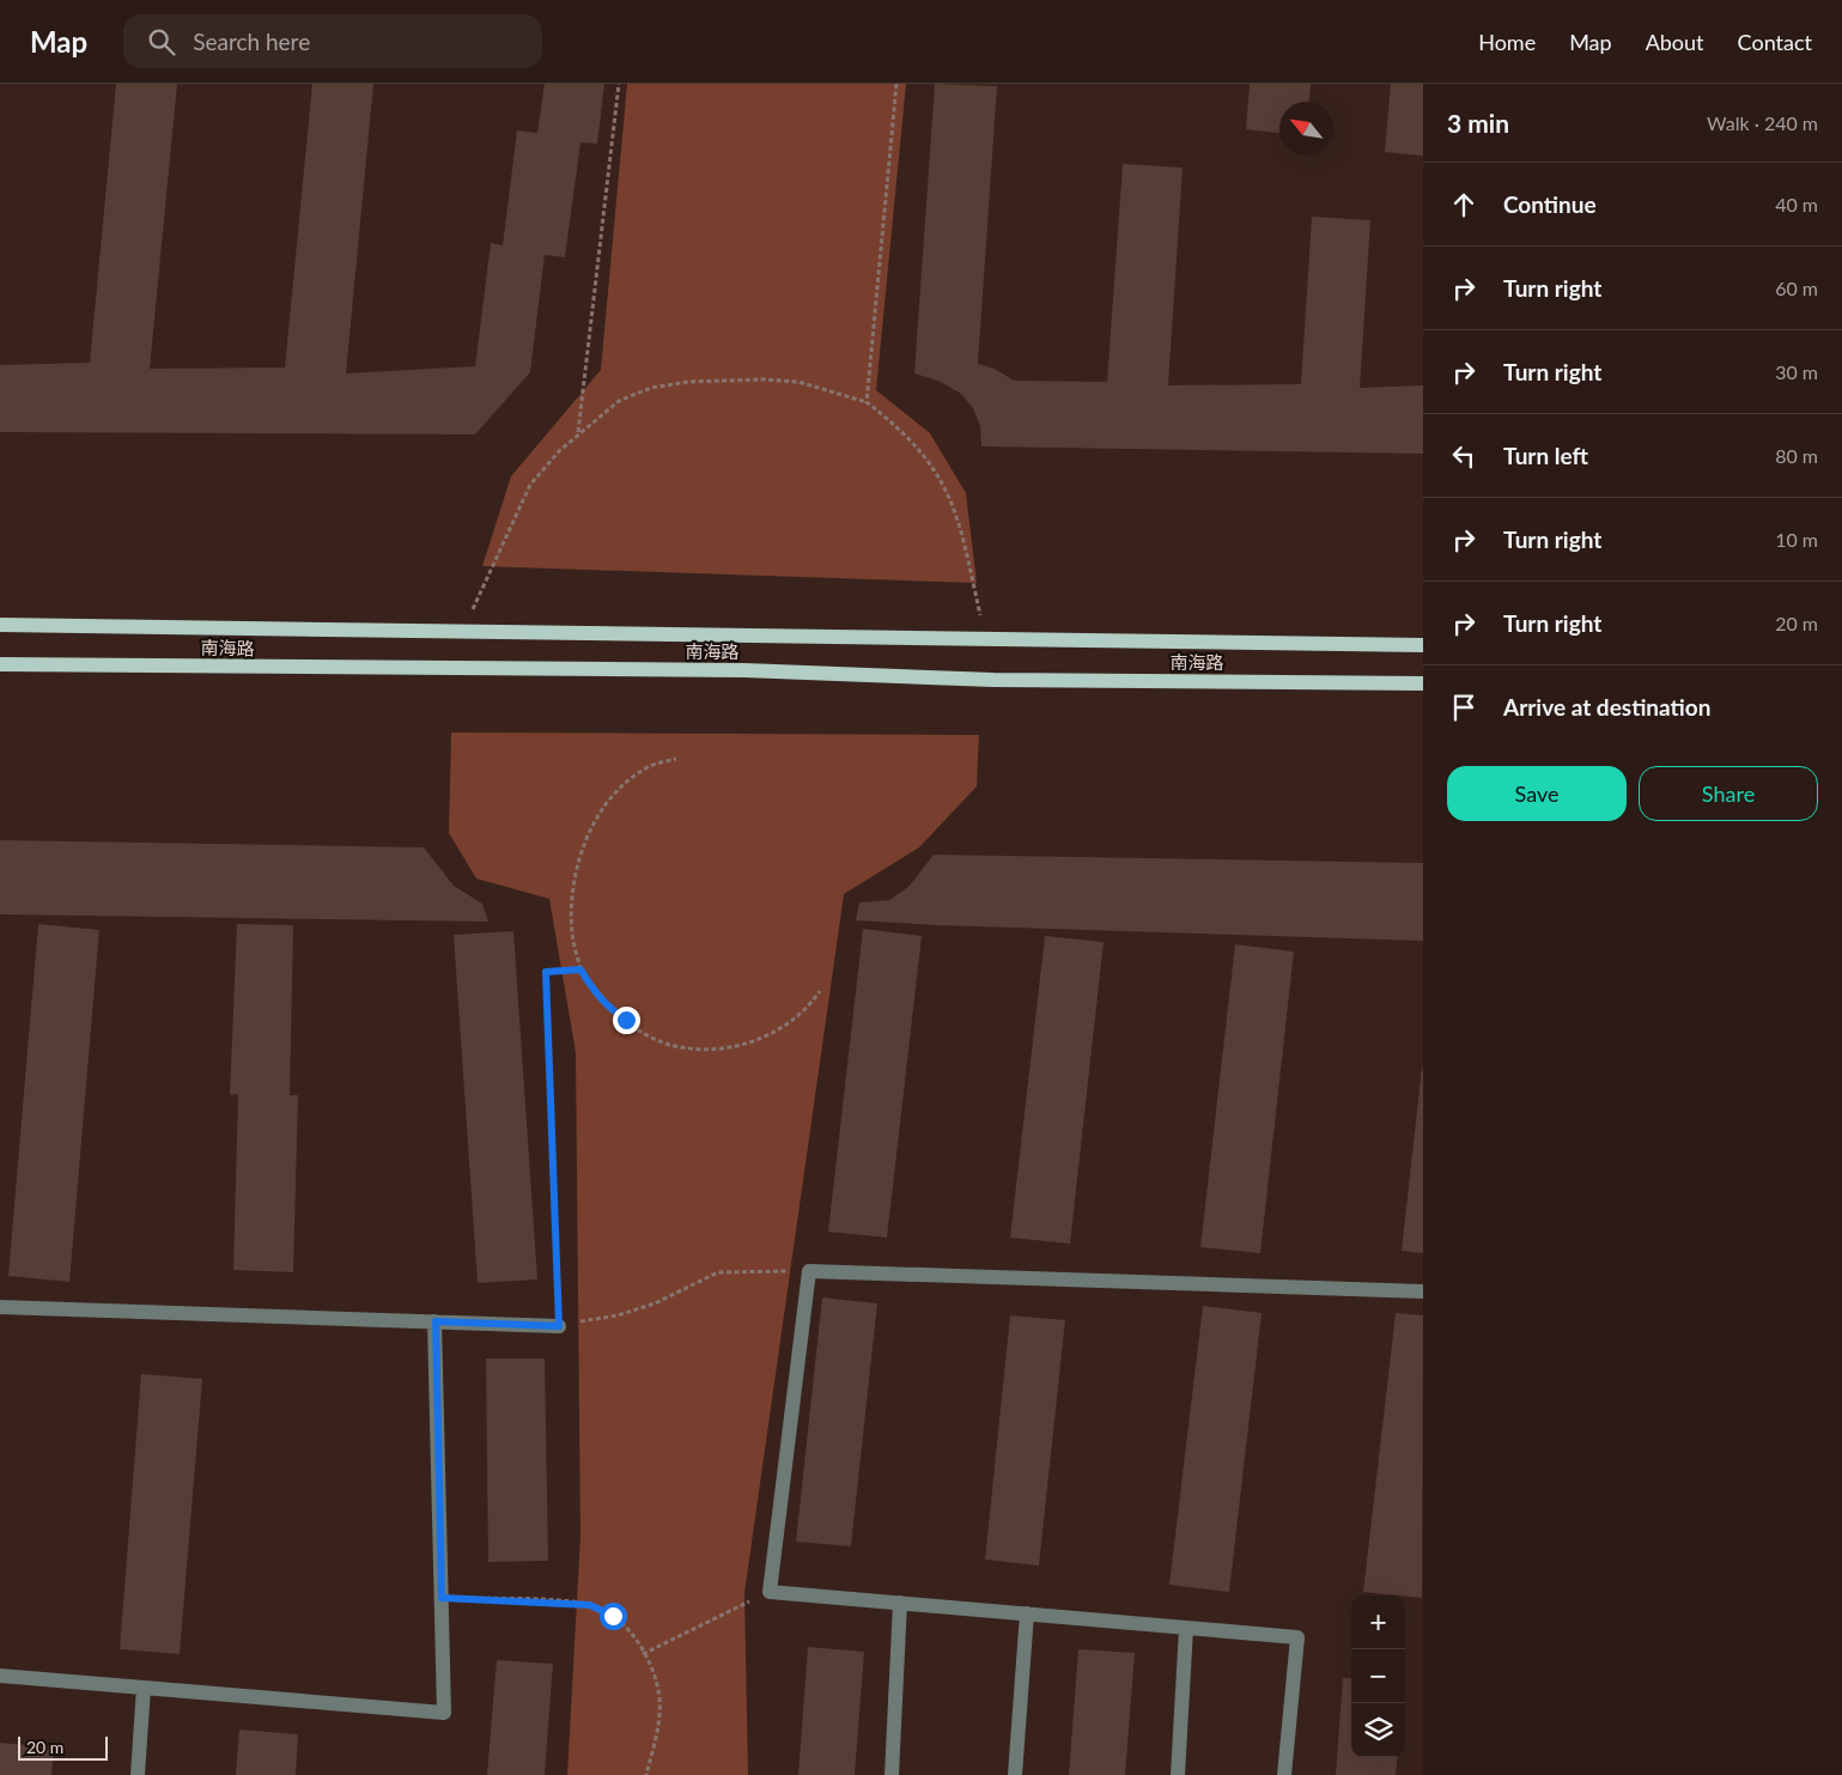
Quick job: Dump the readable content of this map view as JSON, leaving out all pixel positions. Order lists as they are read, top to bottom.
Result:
{
  "streets": {
    "main road": ["南海路"]
  },
  "scale_bar": "20 m",
  "north": "top left",
  "page": {
    "header": "Map",
    "search": "Search here",
    "nav": [
      "Home",
      "Map",
      "About",
      "Contact"
    ],
    "heading": ["3 min", "Walk · 240 m"],
    "list": [
      ["Continue", "40 m"],
      ["Turn right", "60 m"],
      ["Turn right", "30 m"],
      ["Turn left", "80 m"],
      ["Turn right", "10 m"],
      ["Turn right", "20 m"],
      "Arrive at destination"
    ],
    "buttons": ["Save", "Share"],
    "map_buttons": ["+", "−"],
    "scale": "20 m"
  }
}
